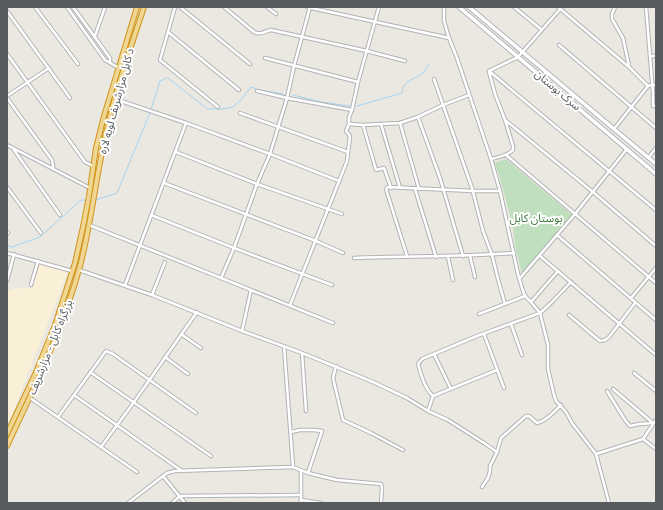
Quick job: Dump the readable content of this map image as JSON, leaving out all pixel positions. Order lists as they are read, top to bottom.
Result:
{
  "streets": {
    "highway": ["د کابل مزارشریف لویه لاره", "بزرگراه کابل - مزارشریف"],
    "street": ["سرک بوستان"]
  },
  "crossings": [
    ["د کابل مزارشریف لویه لاره", "بزرگراه کابل - مزارشریف"]
  ],
  "parks": ["بوستان کابل"]
}
